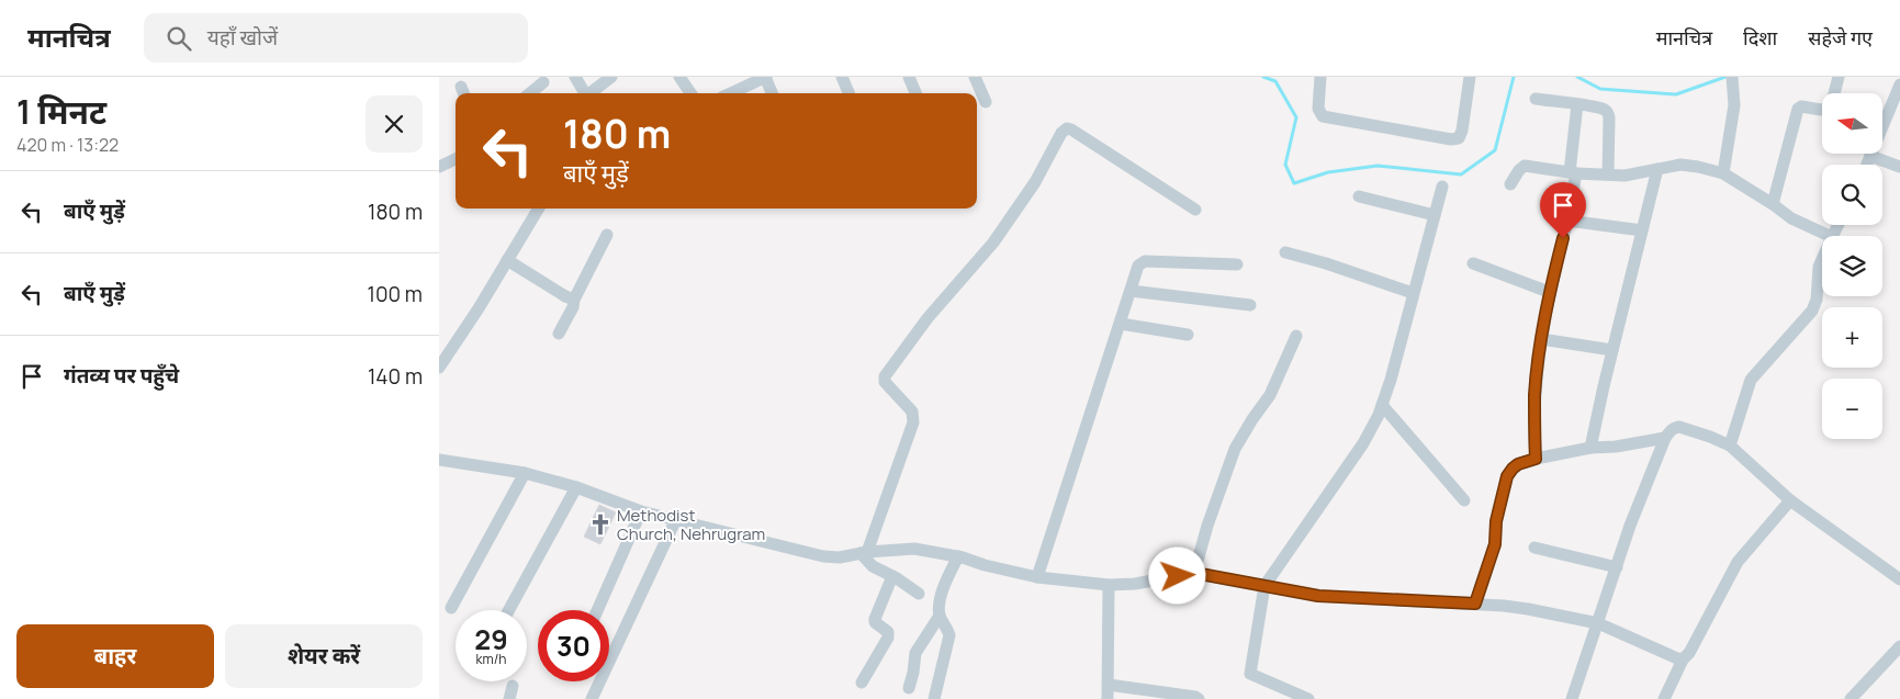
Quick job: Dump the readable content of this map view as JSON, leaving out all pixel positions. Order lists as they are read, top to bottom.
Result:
{
  "places": {
    "church": ["Methodist Church, Nehrugram"]
  },
  "north": "left",
  "page": {
    "header": "मानचित्र",
    "search": "यहाँ खोजें",
    "nav": ["मानचित्र", "दिशा", "सहेजे गए"],
    "heading": ["1 मिनट", "420 m · 13:22"],
    "map_buttons": ["+", "−"],
    "turn": ["180 m", "बाएँ मुड़ें"],
    "list": [
      {
        "name": "बाएँ मुड़ें",
        "value": "180 m"
      },
      {
        "name": "बाएँ मुड़ें",
        "value": "100 m"
      },
      {
        "name": "गंतव्य पर पहुँचे",
        "value": "140 m"
      }
    ],
    "speed": "29 km/h",
    "limit": "30",
    "buttons": ["बाहर", "शेयर करें"]
  }
}
